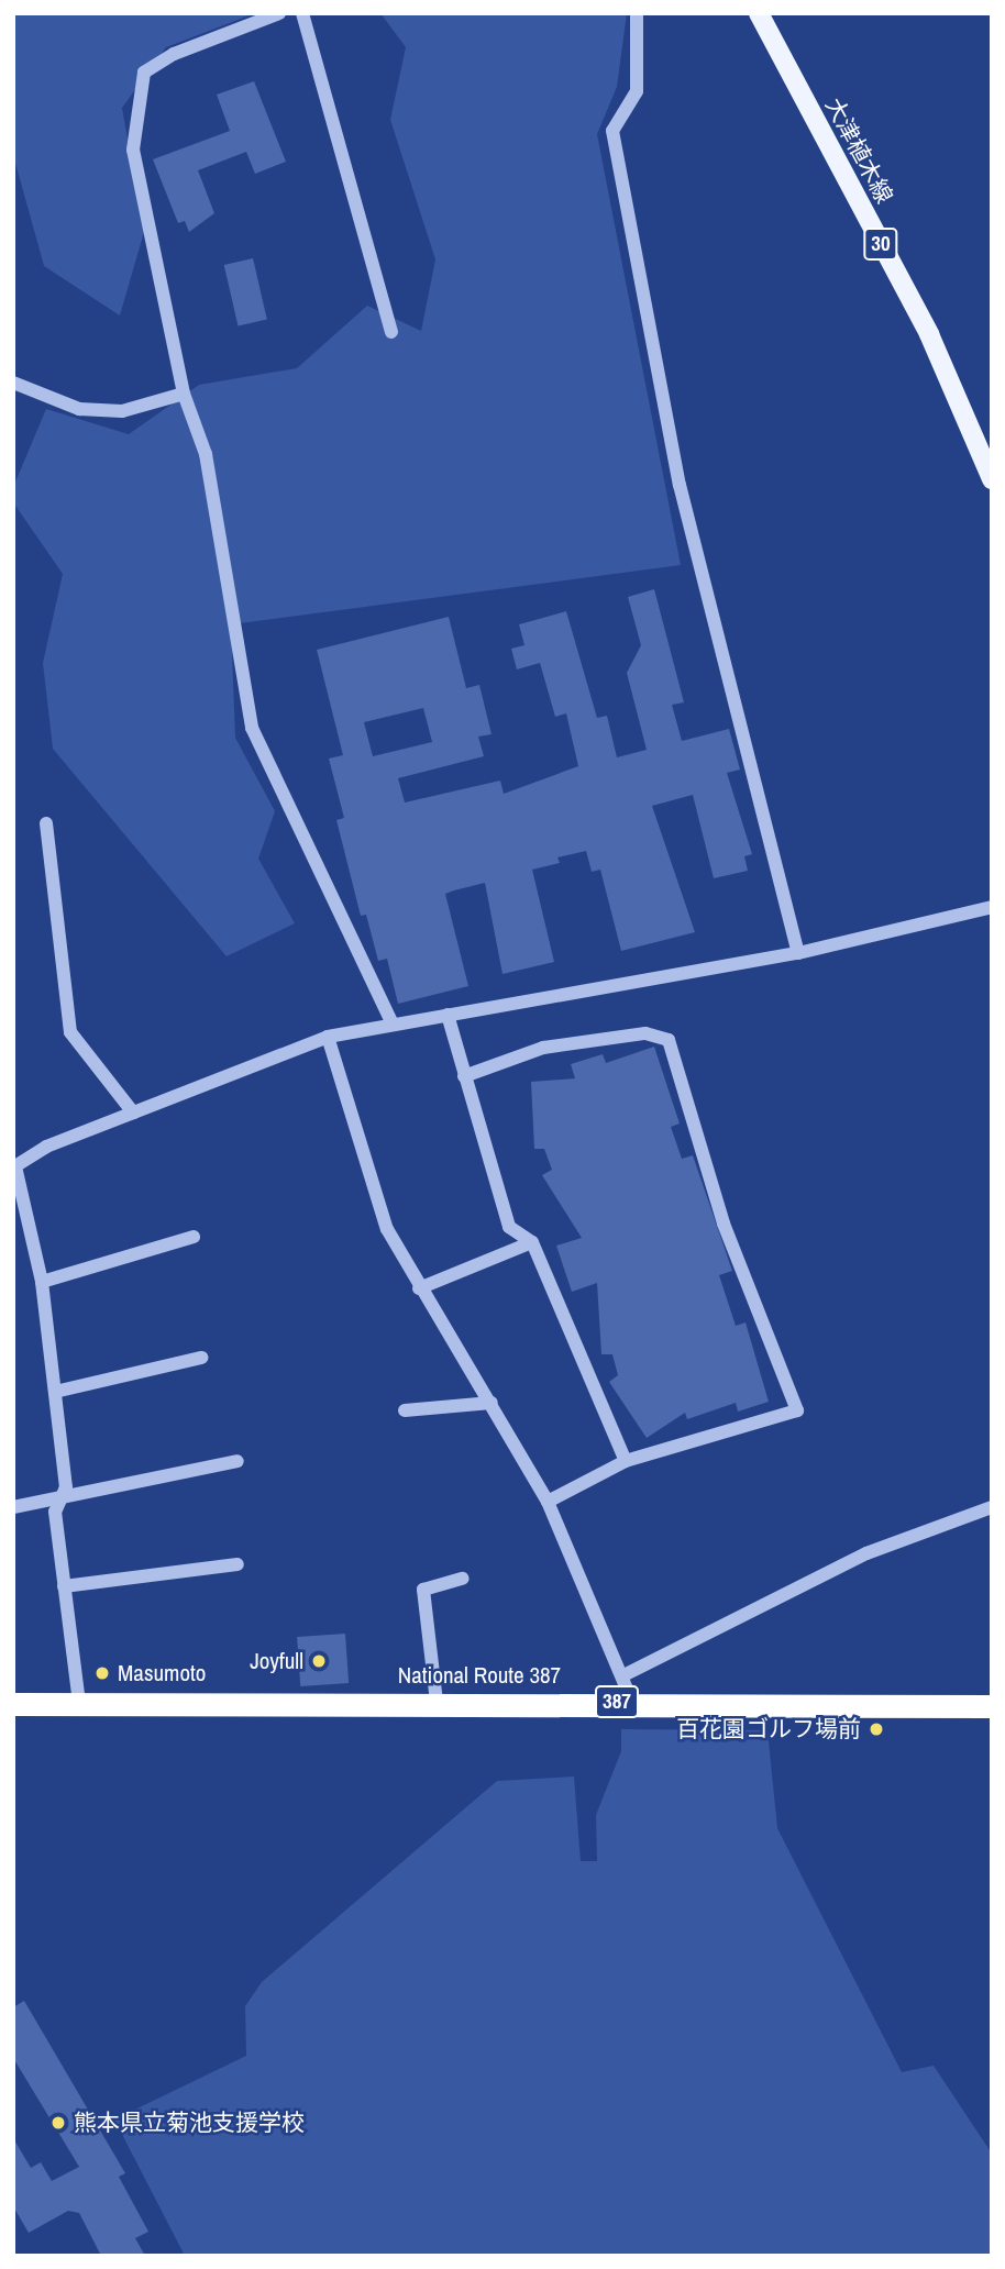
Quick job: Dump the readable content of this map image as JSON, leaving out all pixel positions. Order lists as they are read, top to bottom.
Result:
{
  "streets": {
    "highway": ["National Route 387", "387"],
    "main road": ["大津植木線", "30"]
  },
  "places": [
    "Joyfull",
    "Masumoto",
    "百花園ゴルフ場前",
    "熊本県立菊池支援学校"
  ]
}
